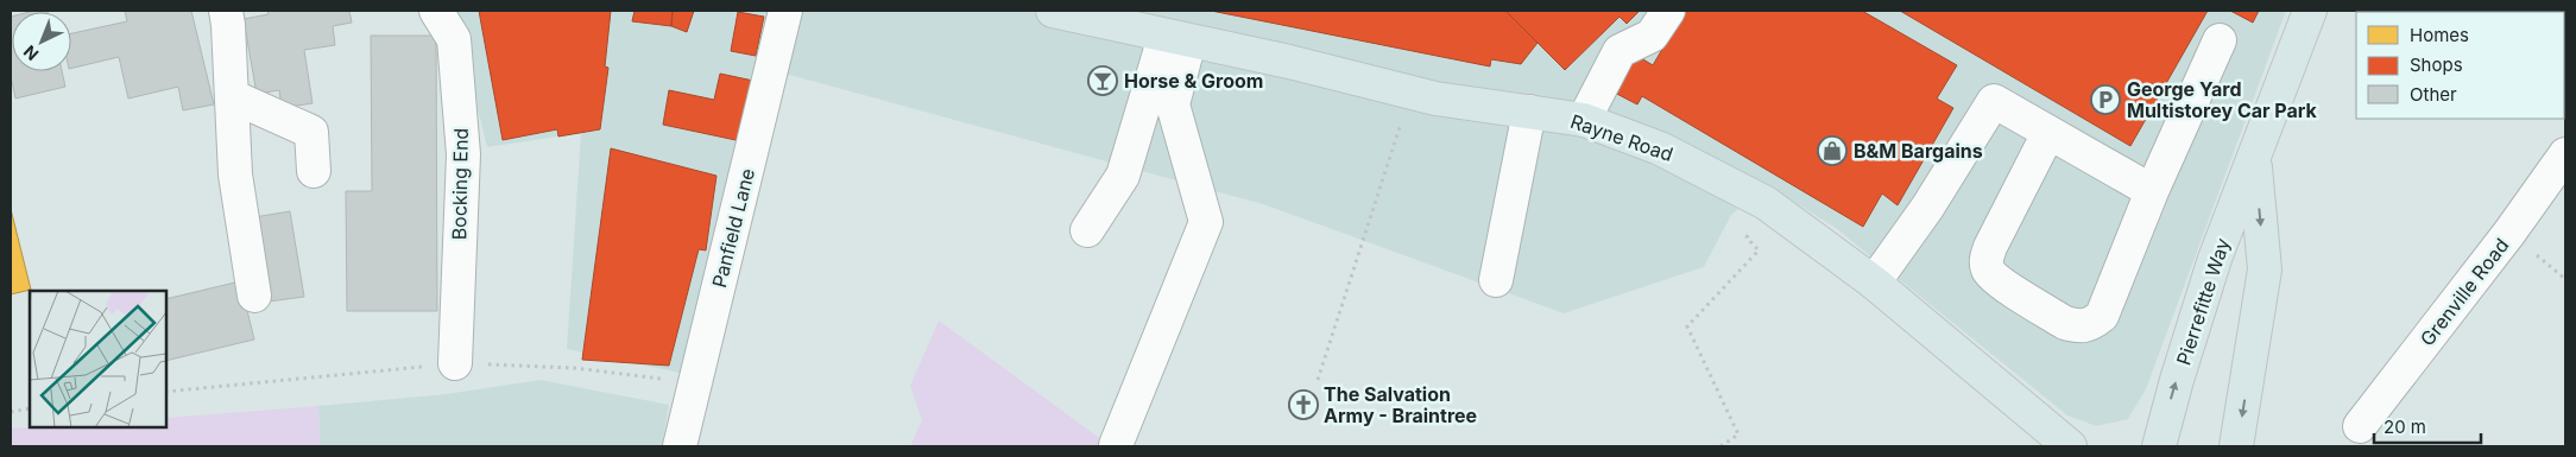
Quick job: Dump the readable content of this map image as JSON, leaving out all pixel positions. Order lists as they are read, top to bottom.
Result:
{
  "streets": {
    "main road": ["Rayne Road", "Pierrefitte Way"],
    "street": ["Bocking End", "Panfield Lane", "Grenville Road"]
  },
  "places": {
    "bar": ["Horse & Groom"],
    "parking": ["George Yard Multistorey Car Park"],
    "shop": ["B&M Bargains"],
    "church": ["The Salvation Army - Braintree"]
  },
  "legend": ["Homes", "Shops", "Other"],
  "scale_bar": "20 m",
  "north": "bottom left"
}
